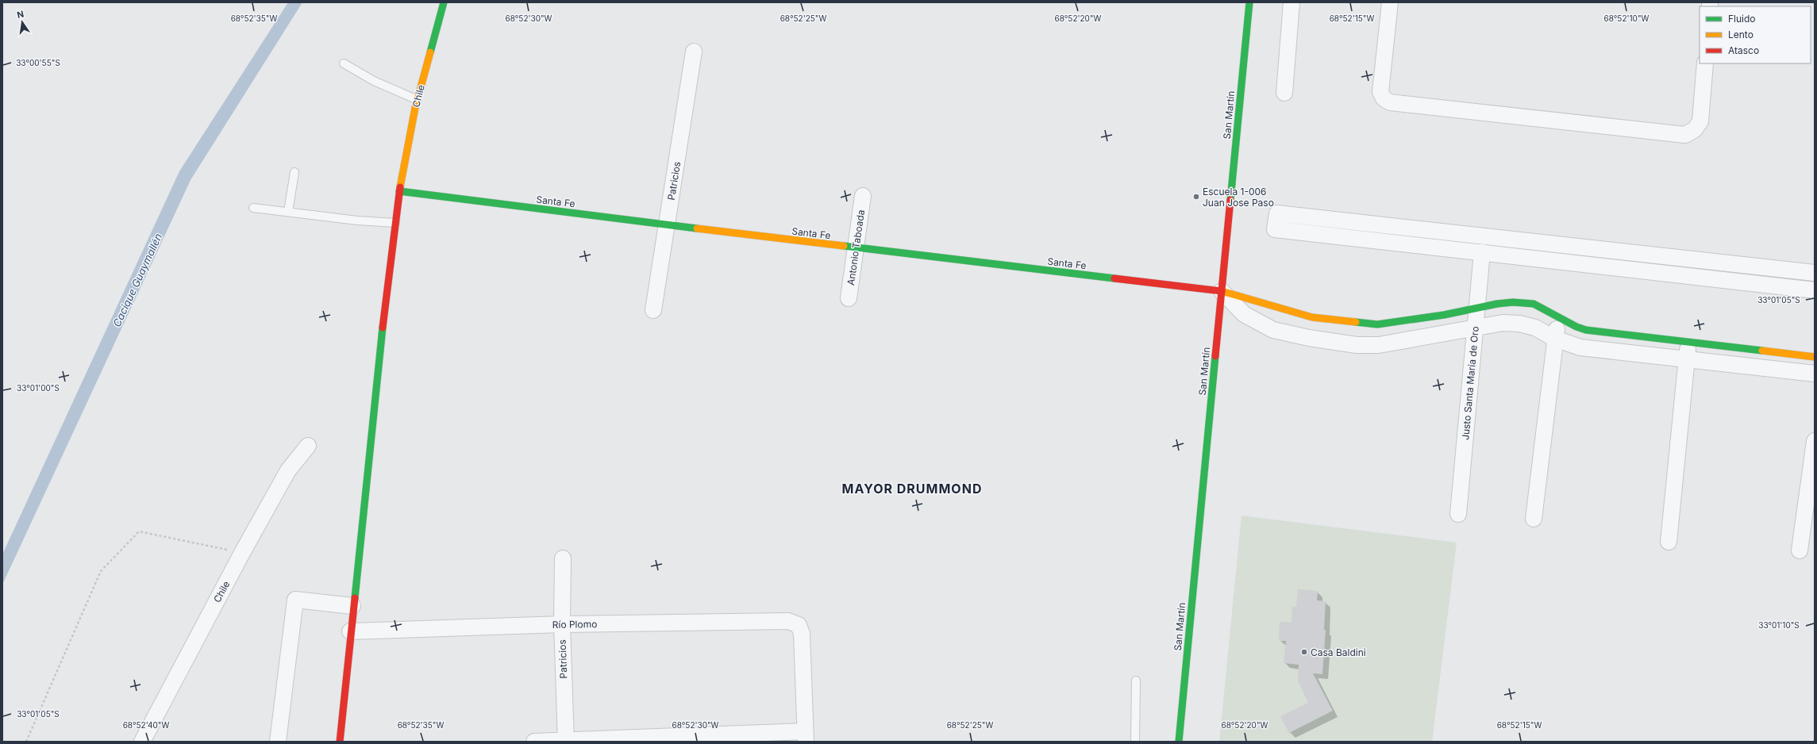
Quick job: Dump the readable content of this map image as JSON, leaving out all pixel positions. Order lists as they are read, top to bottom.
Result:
{
  "streets": {
    "street": [
      "Chile",
      "San Martín",
      "Patricios",
      "Santa Fe",
      "Antonio Taboada",
      "Justo Santa María de Oro",
      "Río Plomo"
    ]
  },
  "crossings": [
    ["Chile", "Santa Fe"],
    ["Chile", "Río Plomo"],
    ["San Martín", "Santa Fe"],
    ["Patricios", "Santa Fe"],
    ["Patricios", "Río Plomo"],
    ["Santa Fe", "Antonio Taboada"],
    ["Santa Fe", "Justo Santa María de Oro"]
  ],
  "districts": ["MAYOR DRUMMOND"],
  "water": ["Cacique Guaymallén"],
  "places": ["Escuela 1-006 Juan Jose Paso", "Casa Baldini"],
  "legend": ["Fluido", "Lento", "Atasco"],
  "north": "top",
  "coordinates": [
    "68°52'35\"W",
    "68°52'30\"W",
    "68°52'25\"W",
    "68°52'20\"W",
    "68°52'15\"W",
    "68°52'10\"W",
    "33°00'55\"S",
    "33°01'05\"S",
    "33°01'00\"S",
    "33°01'10\"S",
    "68°52'40\"W"
  ]
}
